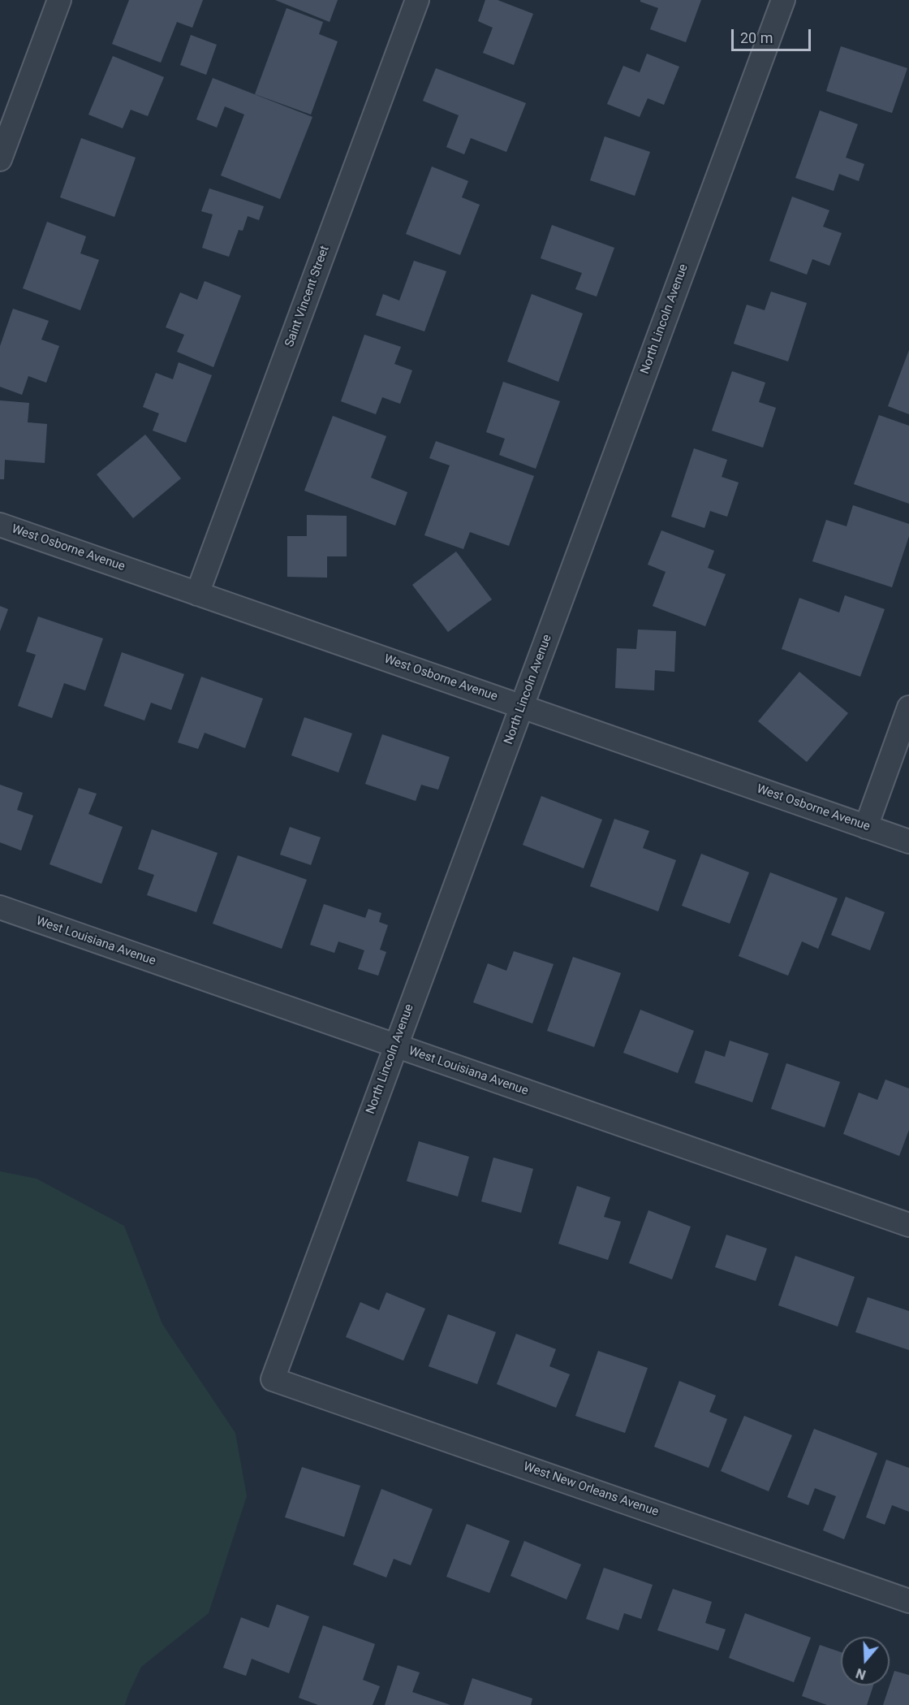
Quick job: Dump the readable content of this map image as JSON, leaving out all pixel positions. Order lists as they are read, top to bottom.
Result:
{
  "streets": {
    "street": [
      "Saint Vincent Street",
      "North Lincoln Avenue",
      "West Osborne Avenue",
      "West Louisiana Avenue",
      "West New Orleans Avenue"
    ]
  },
  "crossings": [
    ["Saint Vincent Street", "West Osborne Avenue"],
    ["North Lincoln Avenue", "West Osborne Avenue"],
    ["North Lincoln Avenue", "West Louisiana Avenue"],
    ["North Lincoln Avenue", "West New Orleans Avenue"]
  ],
  "scale_bar": "20 m",
  "north": "bottom"
}
